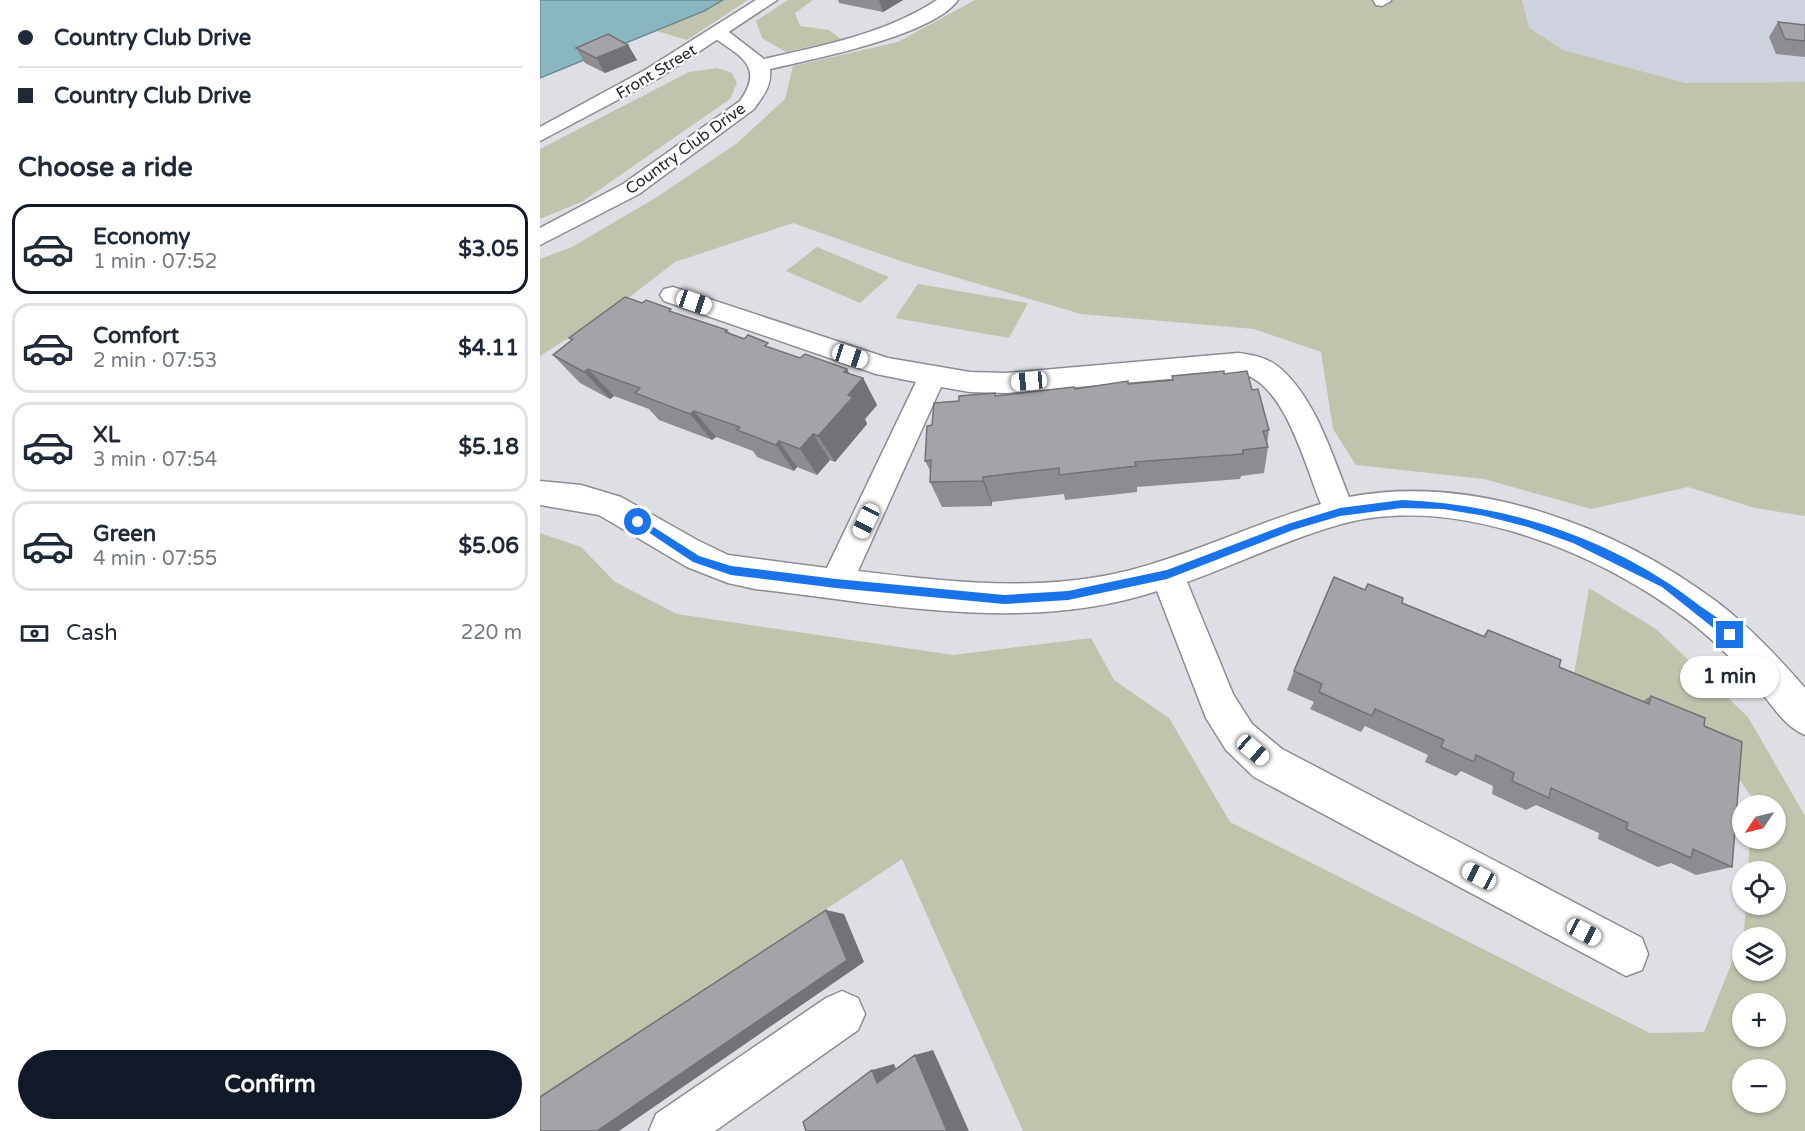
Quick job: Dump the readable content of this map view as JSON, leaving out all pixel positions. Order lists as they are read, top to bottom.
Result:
{
  "streets": {
    "street": ["Front Street", "Country Club Drive"]
  },
  "north": "bottom left",
  "page": {
    "banner": ["Country Club Drive", "Country Club Drive"],
    "heading": "Choose a ride",
    "list": [
      {
        "name": "Economy",
        "note": "1 min · 07:52",
        "value": "$3.05"
      },
      {
        "name": "Comfort",
        "note": "2 min · 07:53",
        "value": "$4.11"
      },
      {
        "name": "XL",
        "note": "3 min · 07:54",
        "value": "$5.18"
      },
      {
        "name": "Green",
        "note": "4 min · 07:55",
        "value": "$5.06"
      }
    ],
    "pay": ["Cash", "220 m"],
    "bubble": "1 min",
    "map_buttons": ["+", "−"],
    "buttons": "Confirm"
  }
}
